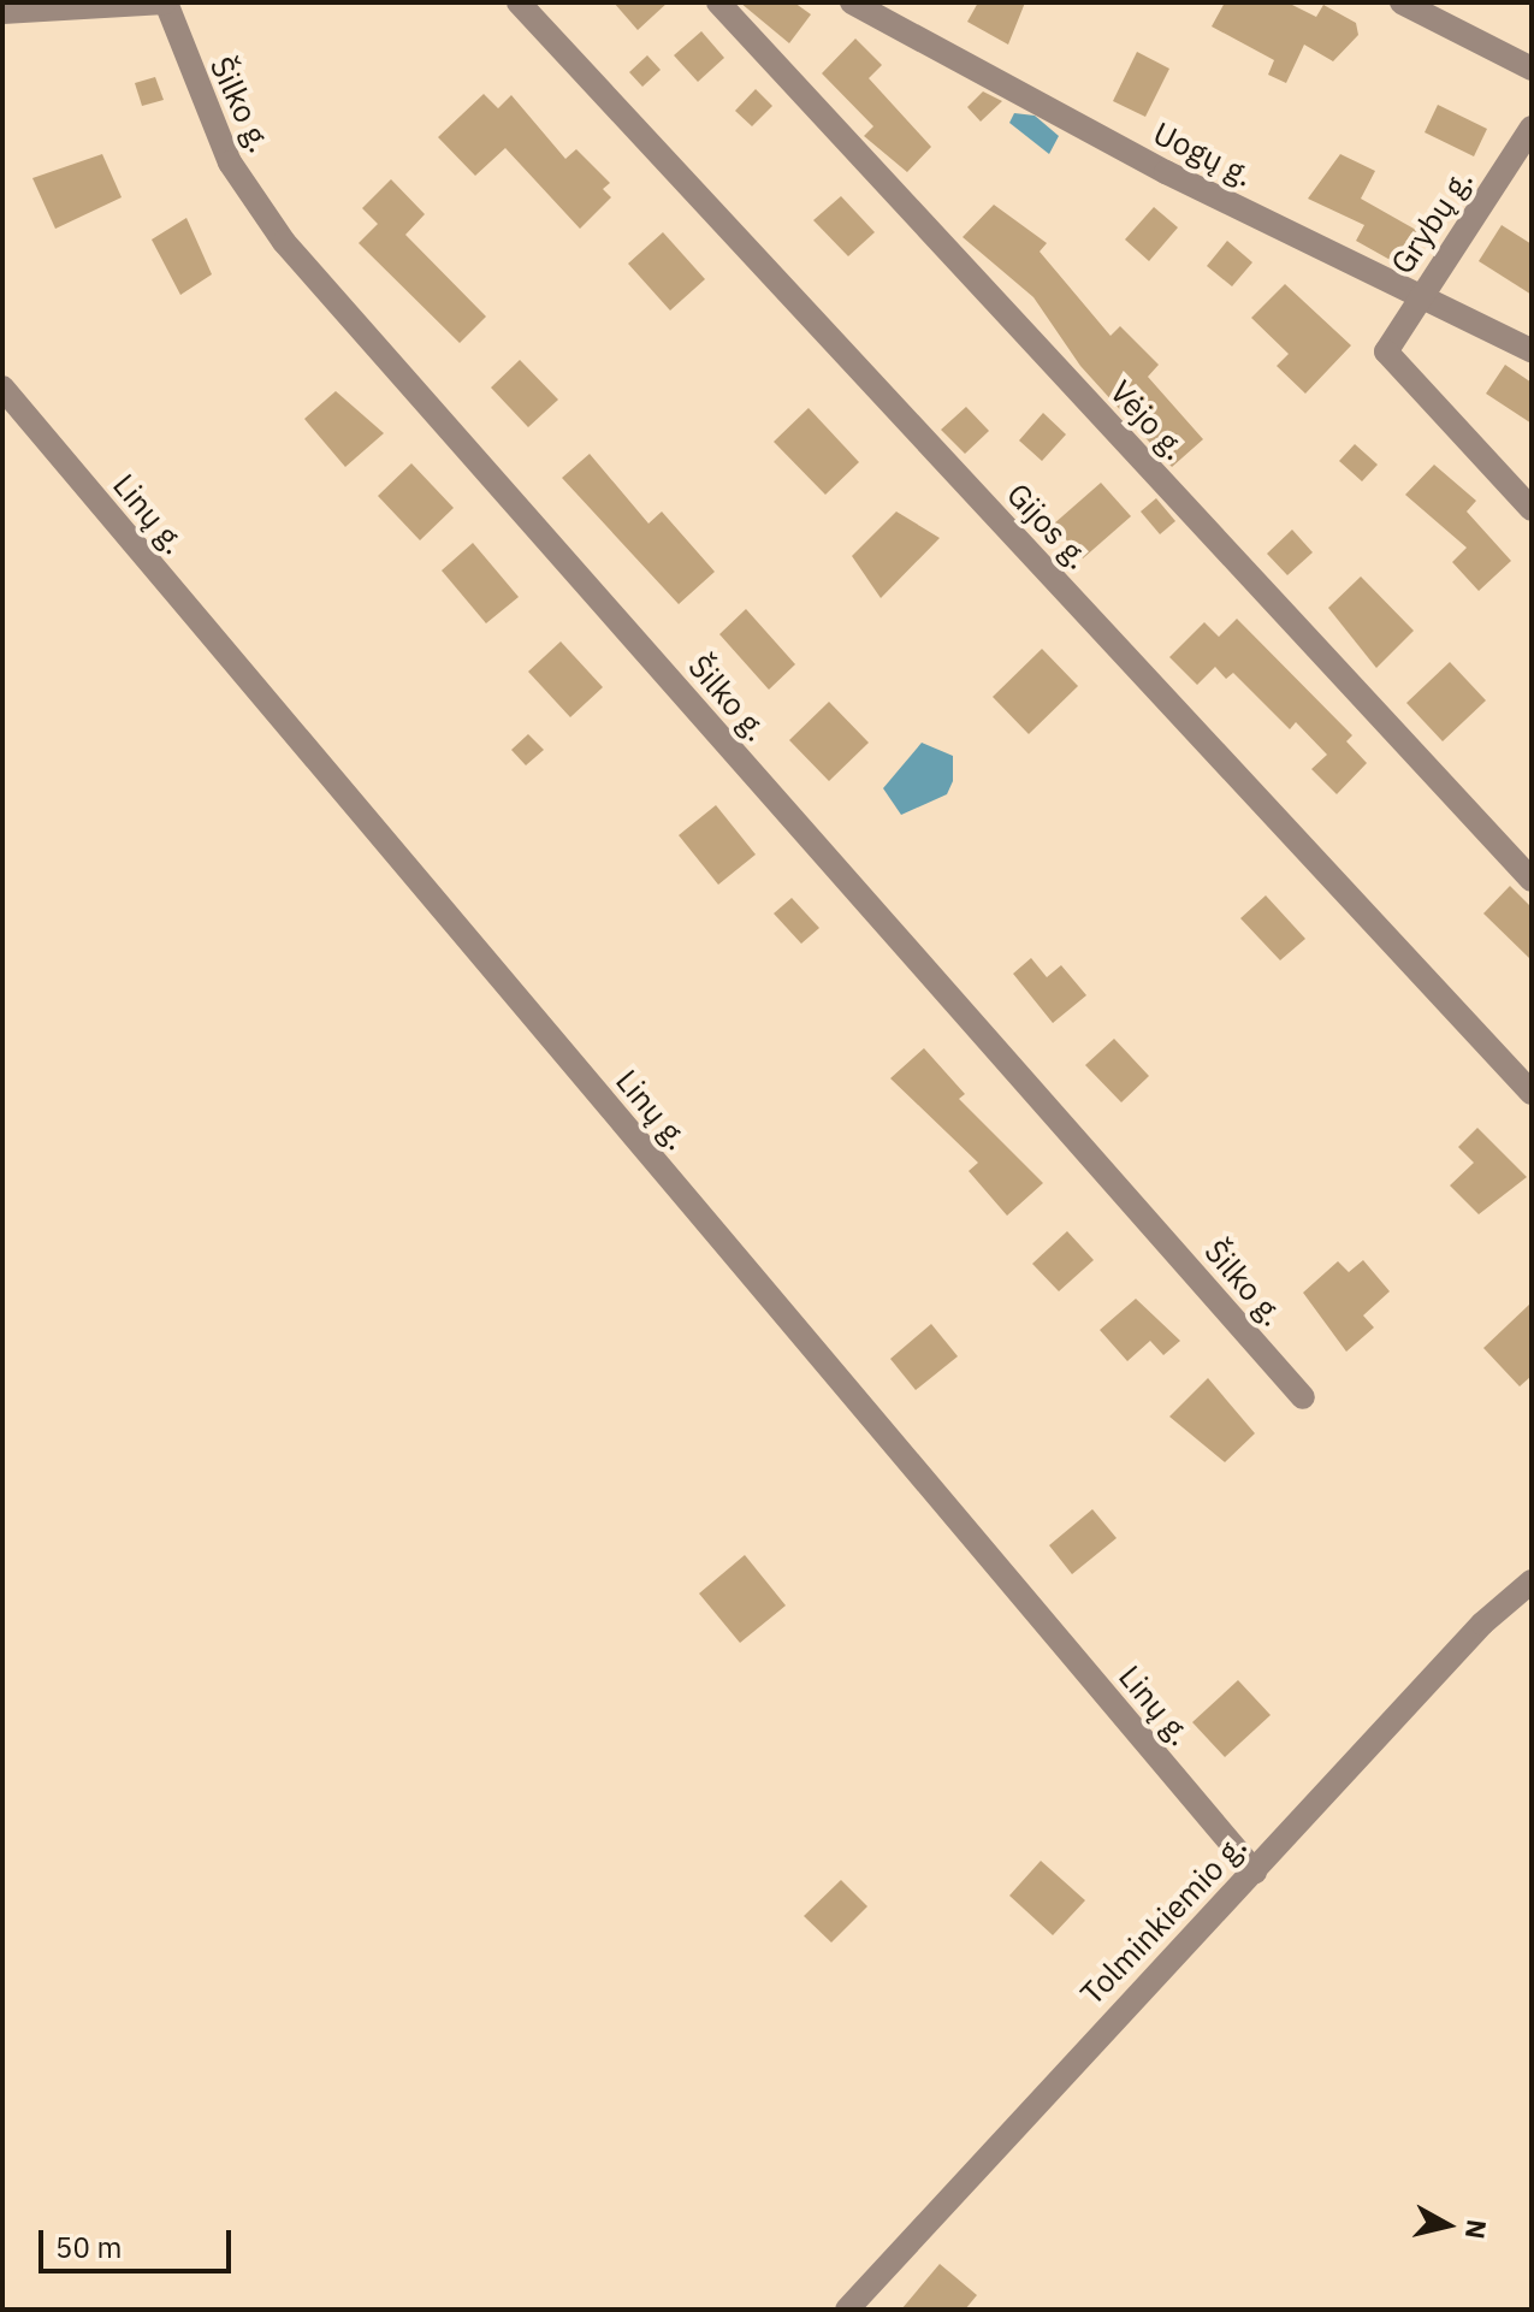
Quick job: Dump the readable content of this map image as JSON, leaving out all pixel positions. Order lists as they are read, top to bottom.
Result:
{
  "streets": {
    "street": [
      "Šilko g.",
      "Uogų g.",
      "Grybų g.",
      "Vėjo g.",
      "Linų g.",
      "Gijos g.",
      "Tolminkiemio g."
    ]
  },
  "crossings": [
    ["Uogų g.", "Grybų g."],
    ["Linų g.", "Tolminkiemio g."]
  ],
  "scale_bar": "50 m",
  "north": "right"
}
